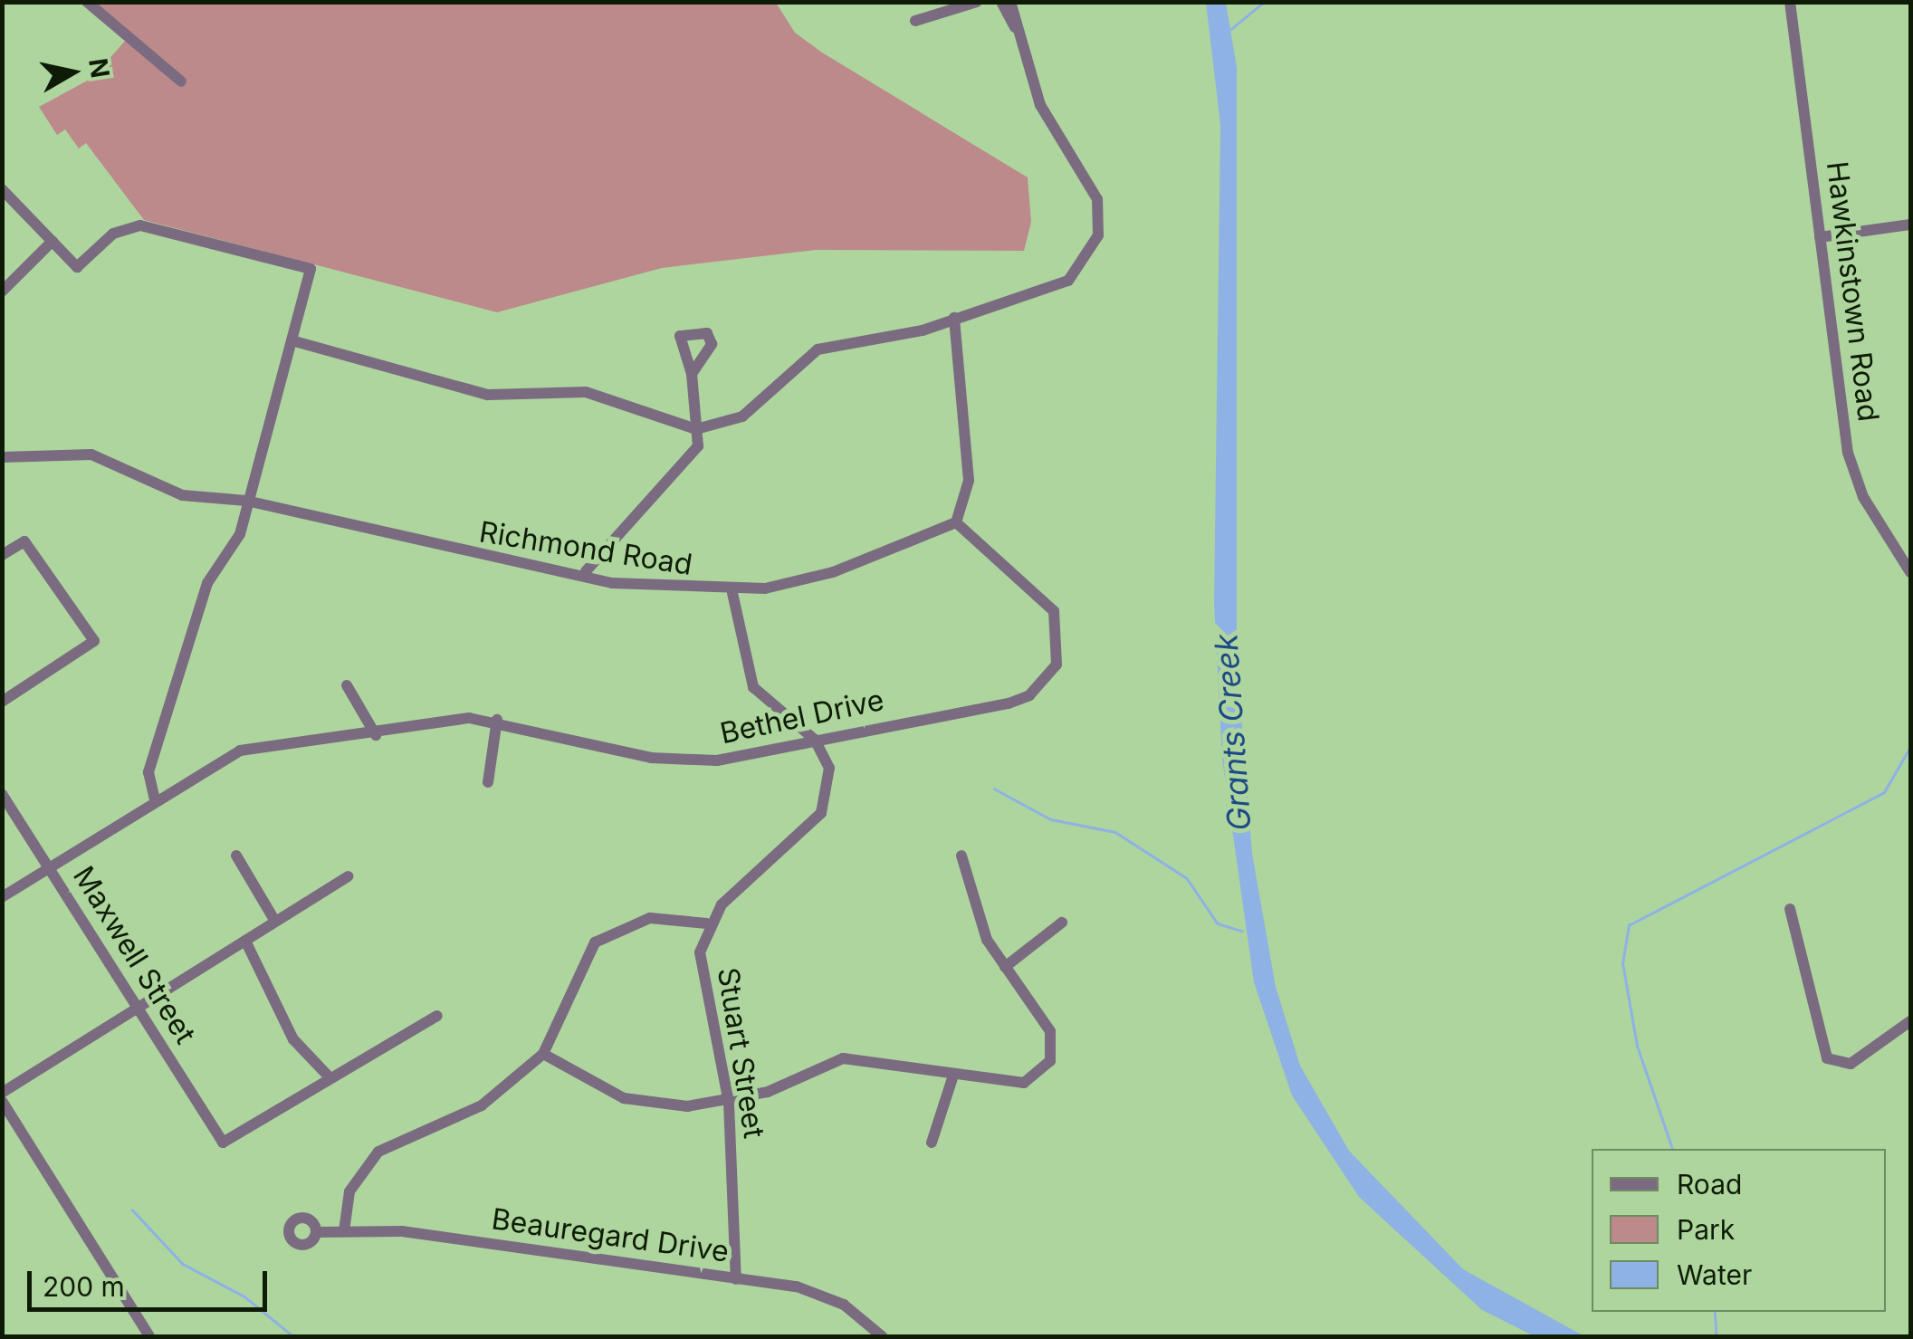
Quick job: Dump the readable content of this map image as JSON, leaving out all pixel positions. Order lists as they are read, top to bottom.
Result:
{
  "streets": {
    "street": [
      "Hawkinstown Road",
      "Richmond Road",
      "Bethel Drive",
      "Maxwell Street",
      "Stuart Street",
      "Beauregard Drive"
    ]
  },
  "crossings": [
    ["Richmond Road", "Bethel Drive"],
    ["Bethel Drive", "Maxwell Street"],
    ["Stuart Street", "Beauregard Drive"]
  ],
  "water": ["Grants Creek"],
  "legend": ["Road", "Park", "Water"],
  "scale_bar": "200 m",
  "north": "right"
}
